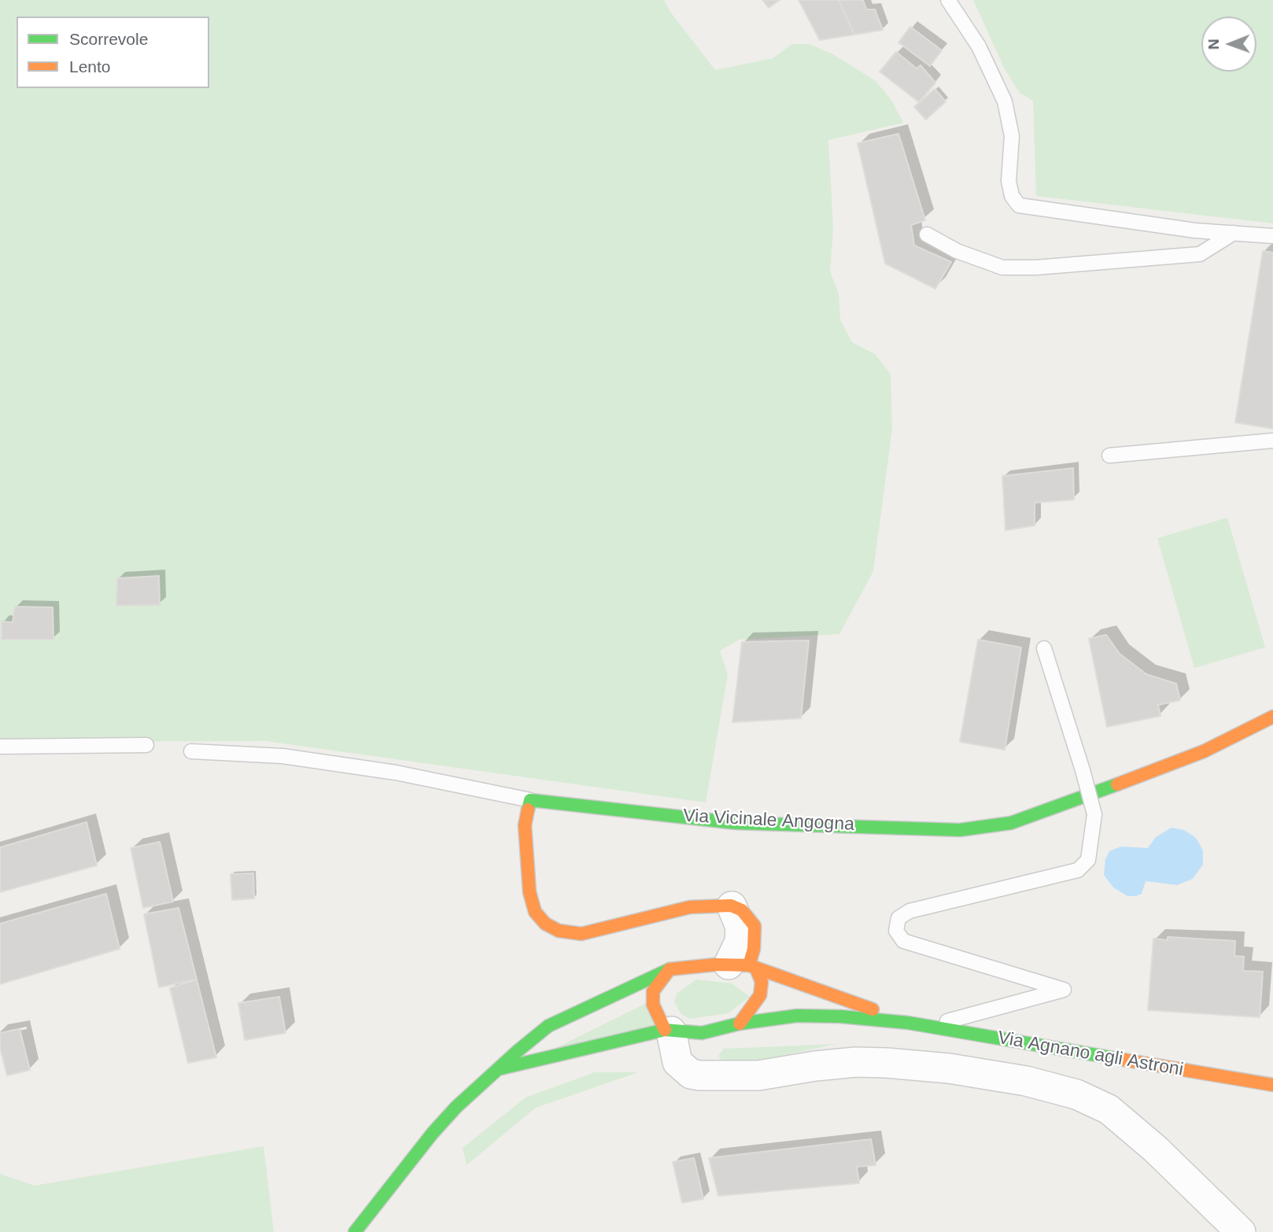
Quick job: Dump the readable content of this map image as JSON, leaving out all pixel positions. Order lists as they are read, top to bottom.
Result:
{
  "streets": {
    "street": ["Via Vicinale Angogna", "Via Agnano agli Astroni"]
  },
  "legend": ["Scorrevole", "Lento"],
  "north": "left"
}
